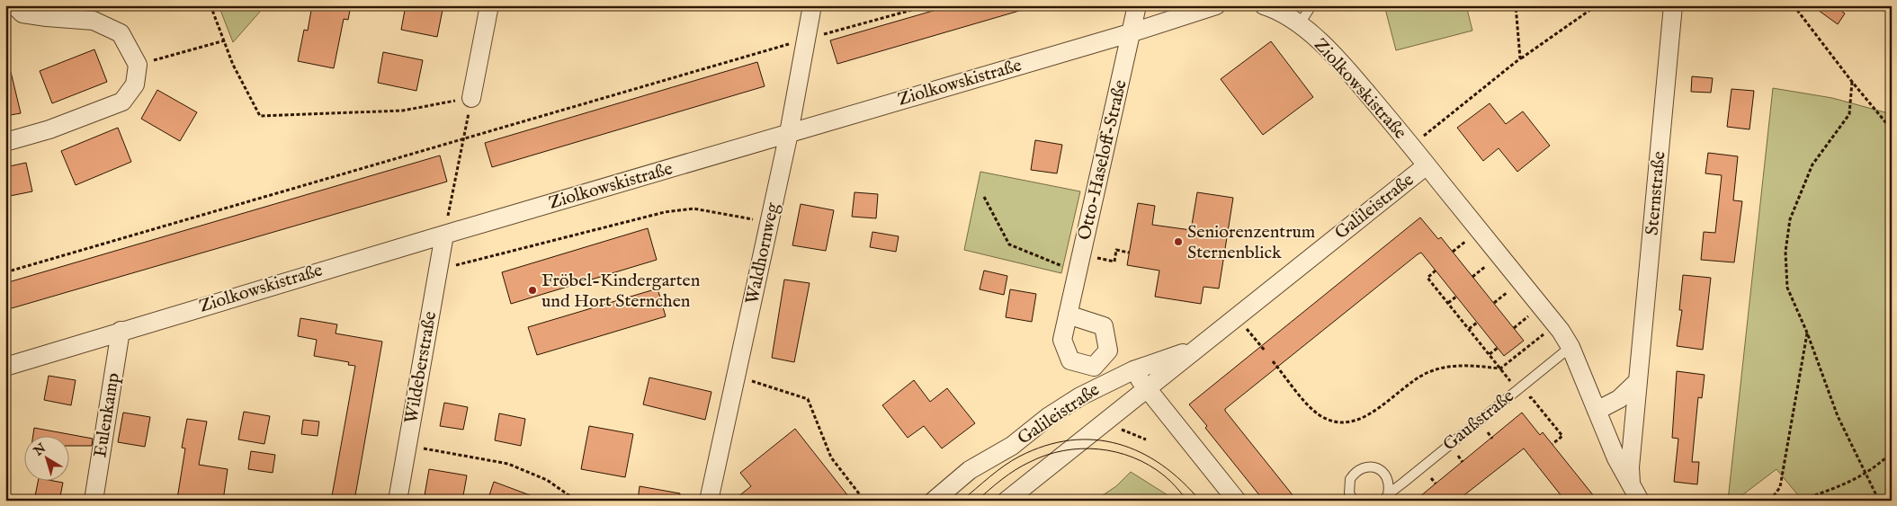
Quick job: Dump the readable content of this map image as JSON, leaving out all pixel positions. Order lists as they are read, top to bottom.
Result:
{
  "streets": {
    "street": [
      "Ziolkowskistraße",
      "Otto-Haseloff-Straße",
      "Sternstraße",
      "Galileistraße",
      "Waldhornweg",
      "Wildeberstraße",
      "Eulenkamp"
    ],
    "lane": ["Gaußstraße"]
  },
  "crossings": [
    ["Ziolkowskistraße", "Otto-Haseloff-Straße"],
    ["Ziolkowskistraße", "Galileistraße"],
    ["Ziolkowskistraße", "Waldhornweg"],
    ["Ziolkowskistraße", "Wildeberstraße"],
    ["Ziolkowskistraße", "Eulenkamp"]
  ],
  "places": ["Seniorenzentrum Sternenblick", "Fröbel-Kindergarten und Hort Sternchen"],
  "north": "top left"
}
